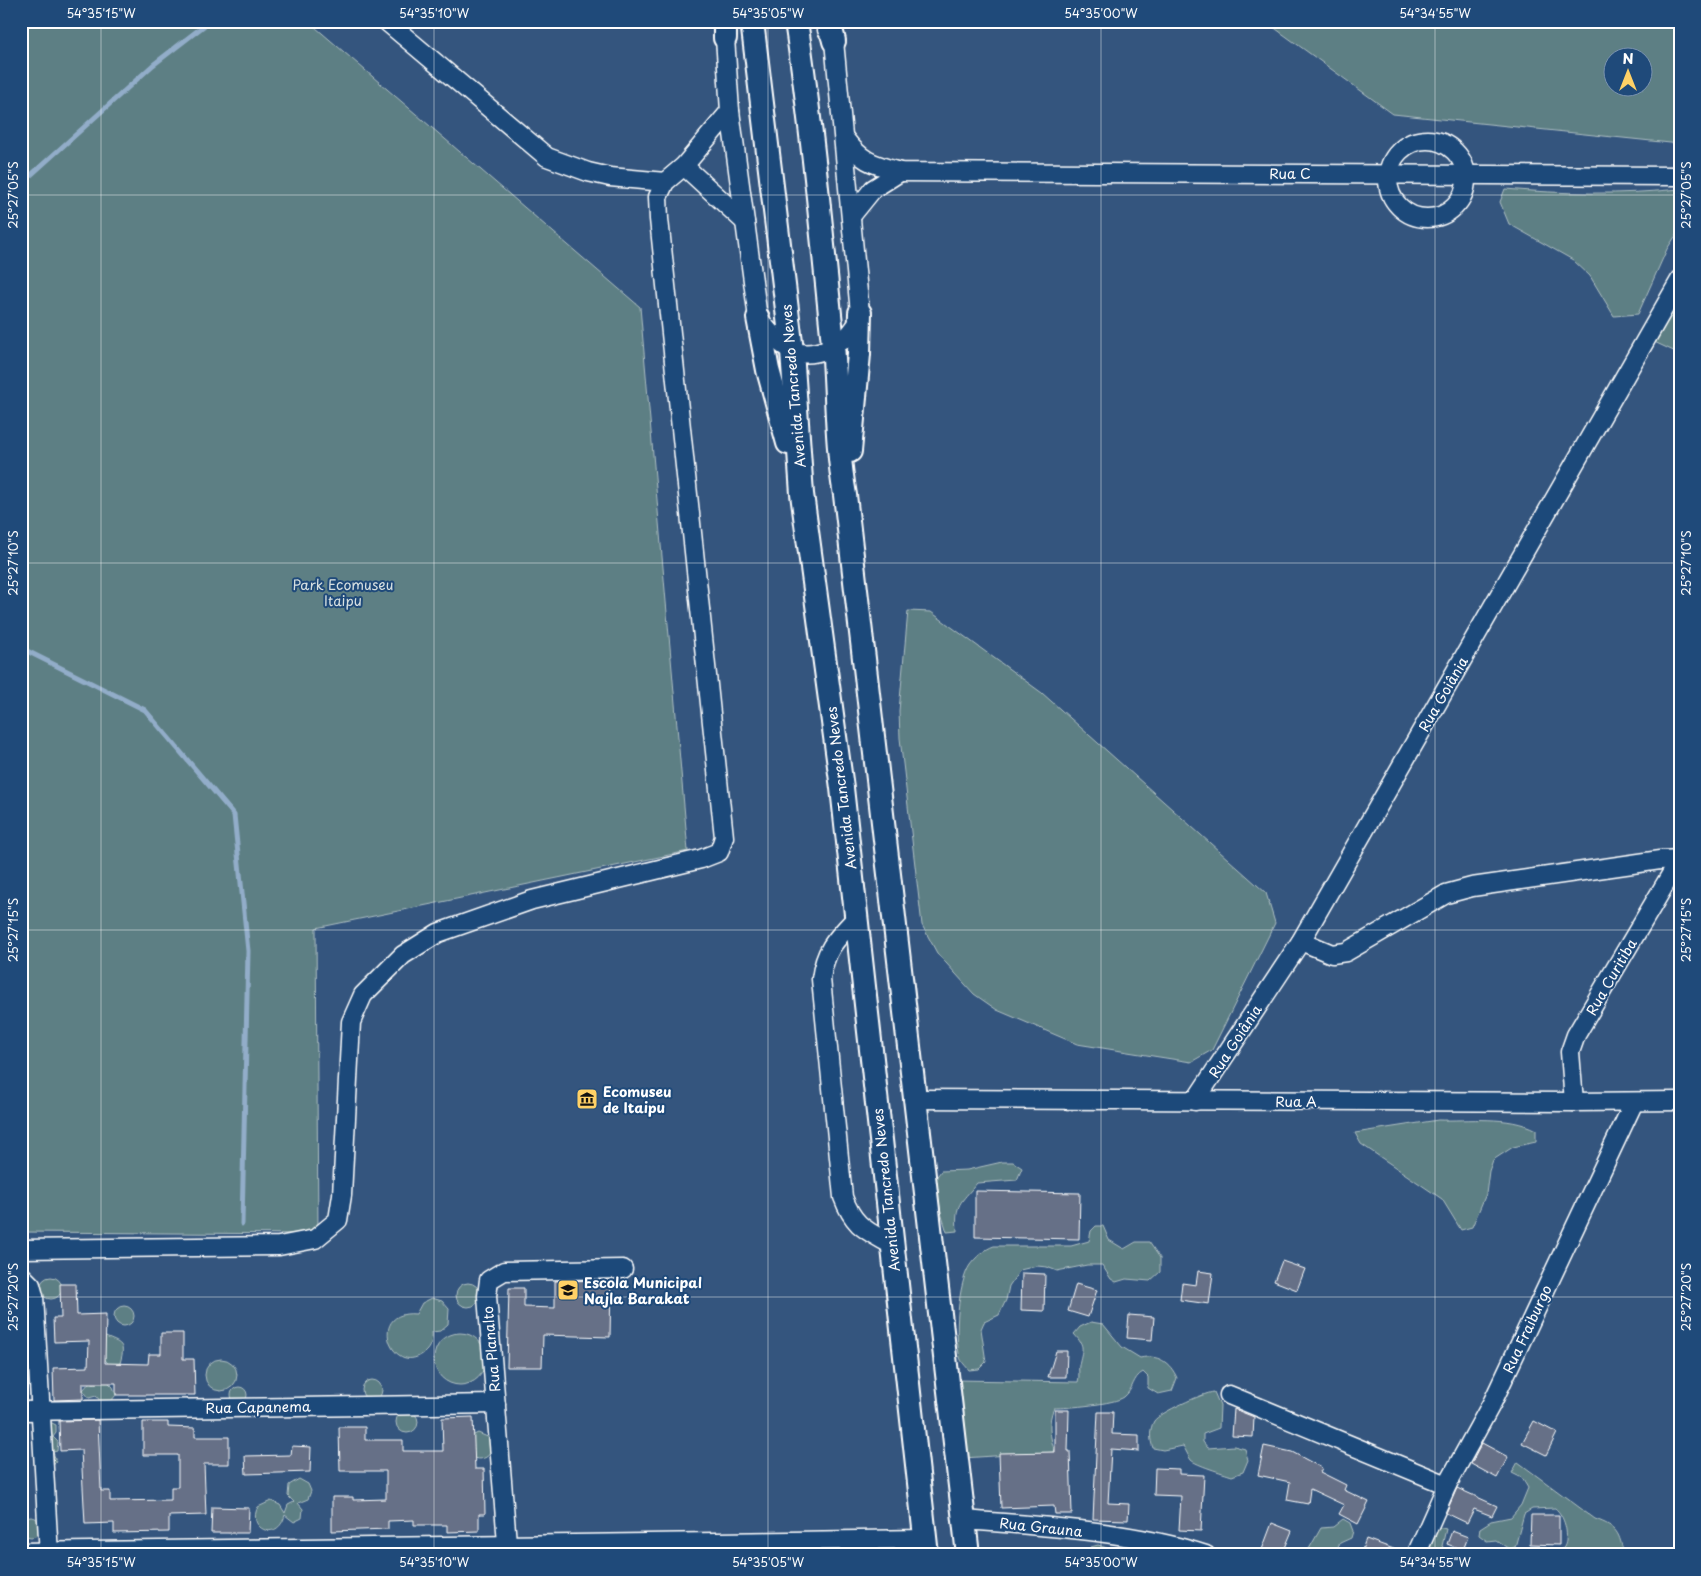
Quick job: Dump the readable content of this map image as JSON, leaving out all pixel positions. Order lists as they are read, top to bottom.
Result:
{
  "streets": {
    "main road": ["Avenida Tancredo Neves"],
    "street": [
      "Rua C",
      "Rua Goiânia",
      "Rua Curitiba",
      "Rua A",
      "Rua Fraiburgo",
      "Rua Planalto",
      "Rua Capanema",
      "Rua Grauna"
    ]
  },
  "crossings": [
    ["Rua Goiânia", "Rua A"],
    ["Rua Curitiba", "Rua A"],
    ["Rua A", "Rua Fraiburgo"],
    ["Rua Planalto", "Rua Capanema"]
  ],
  "parks": ["Park Ecomuseu Itaipu"],
  "places": {
    "museum": ["Ecomuseu de Itaipu"],
    "school or university": ["Escola Municipal Najla Barakat"]
  },
  "north": "top",
  "coordinates": [
    "54°35'15\"W",
    "54°35'10\"W",
    "54°35'05\"W",
    "54°35'00\"W",
    "54°34'55\"W",
    "25°27'05\"S",
    "25°27'10\"S",
    "25°27'15\"S",
    "25°27'20\"S"
  ]
}
